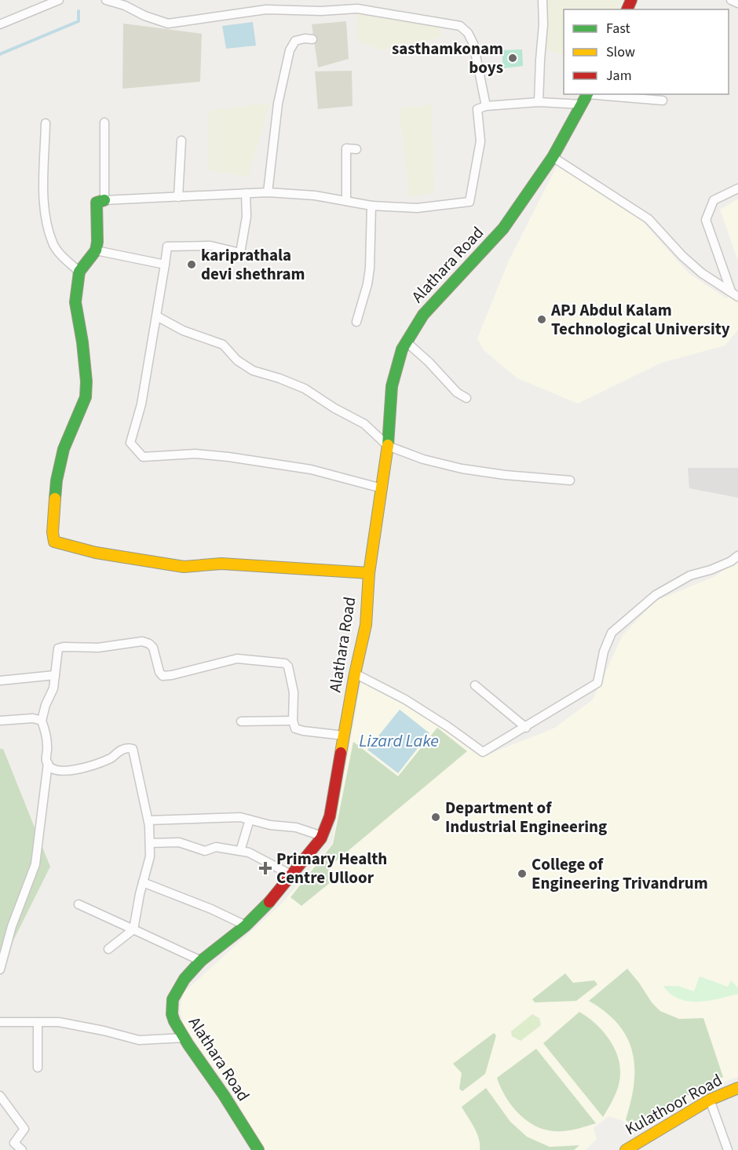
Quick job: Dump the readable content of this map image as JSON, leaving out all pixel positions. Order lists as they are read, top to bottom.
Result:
{
  "streets": {
    "street": ["Alathara Road", "Kulathoor Road"]
  },
  "water": ["Lizard Lake"],
  "places": {
    "other": [
      "sasthamkonam boys",
      "kariprathala devi shethram",
      "APJ Abdul Kalam Technological University",
      "Department of Industrial Engineering",
      "College of Engineering Trivandrum"
    ],
    "health": ["Primary Health Centre Ulloor"]
  },
  "legend": ["Fast", "Slow", "Jam"]
}
